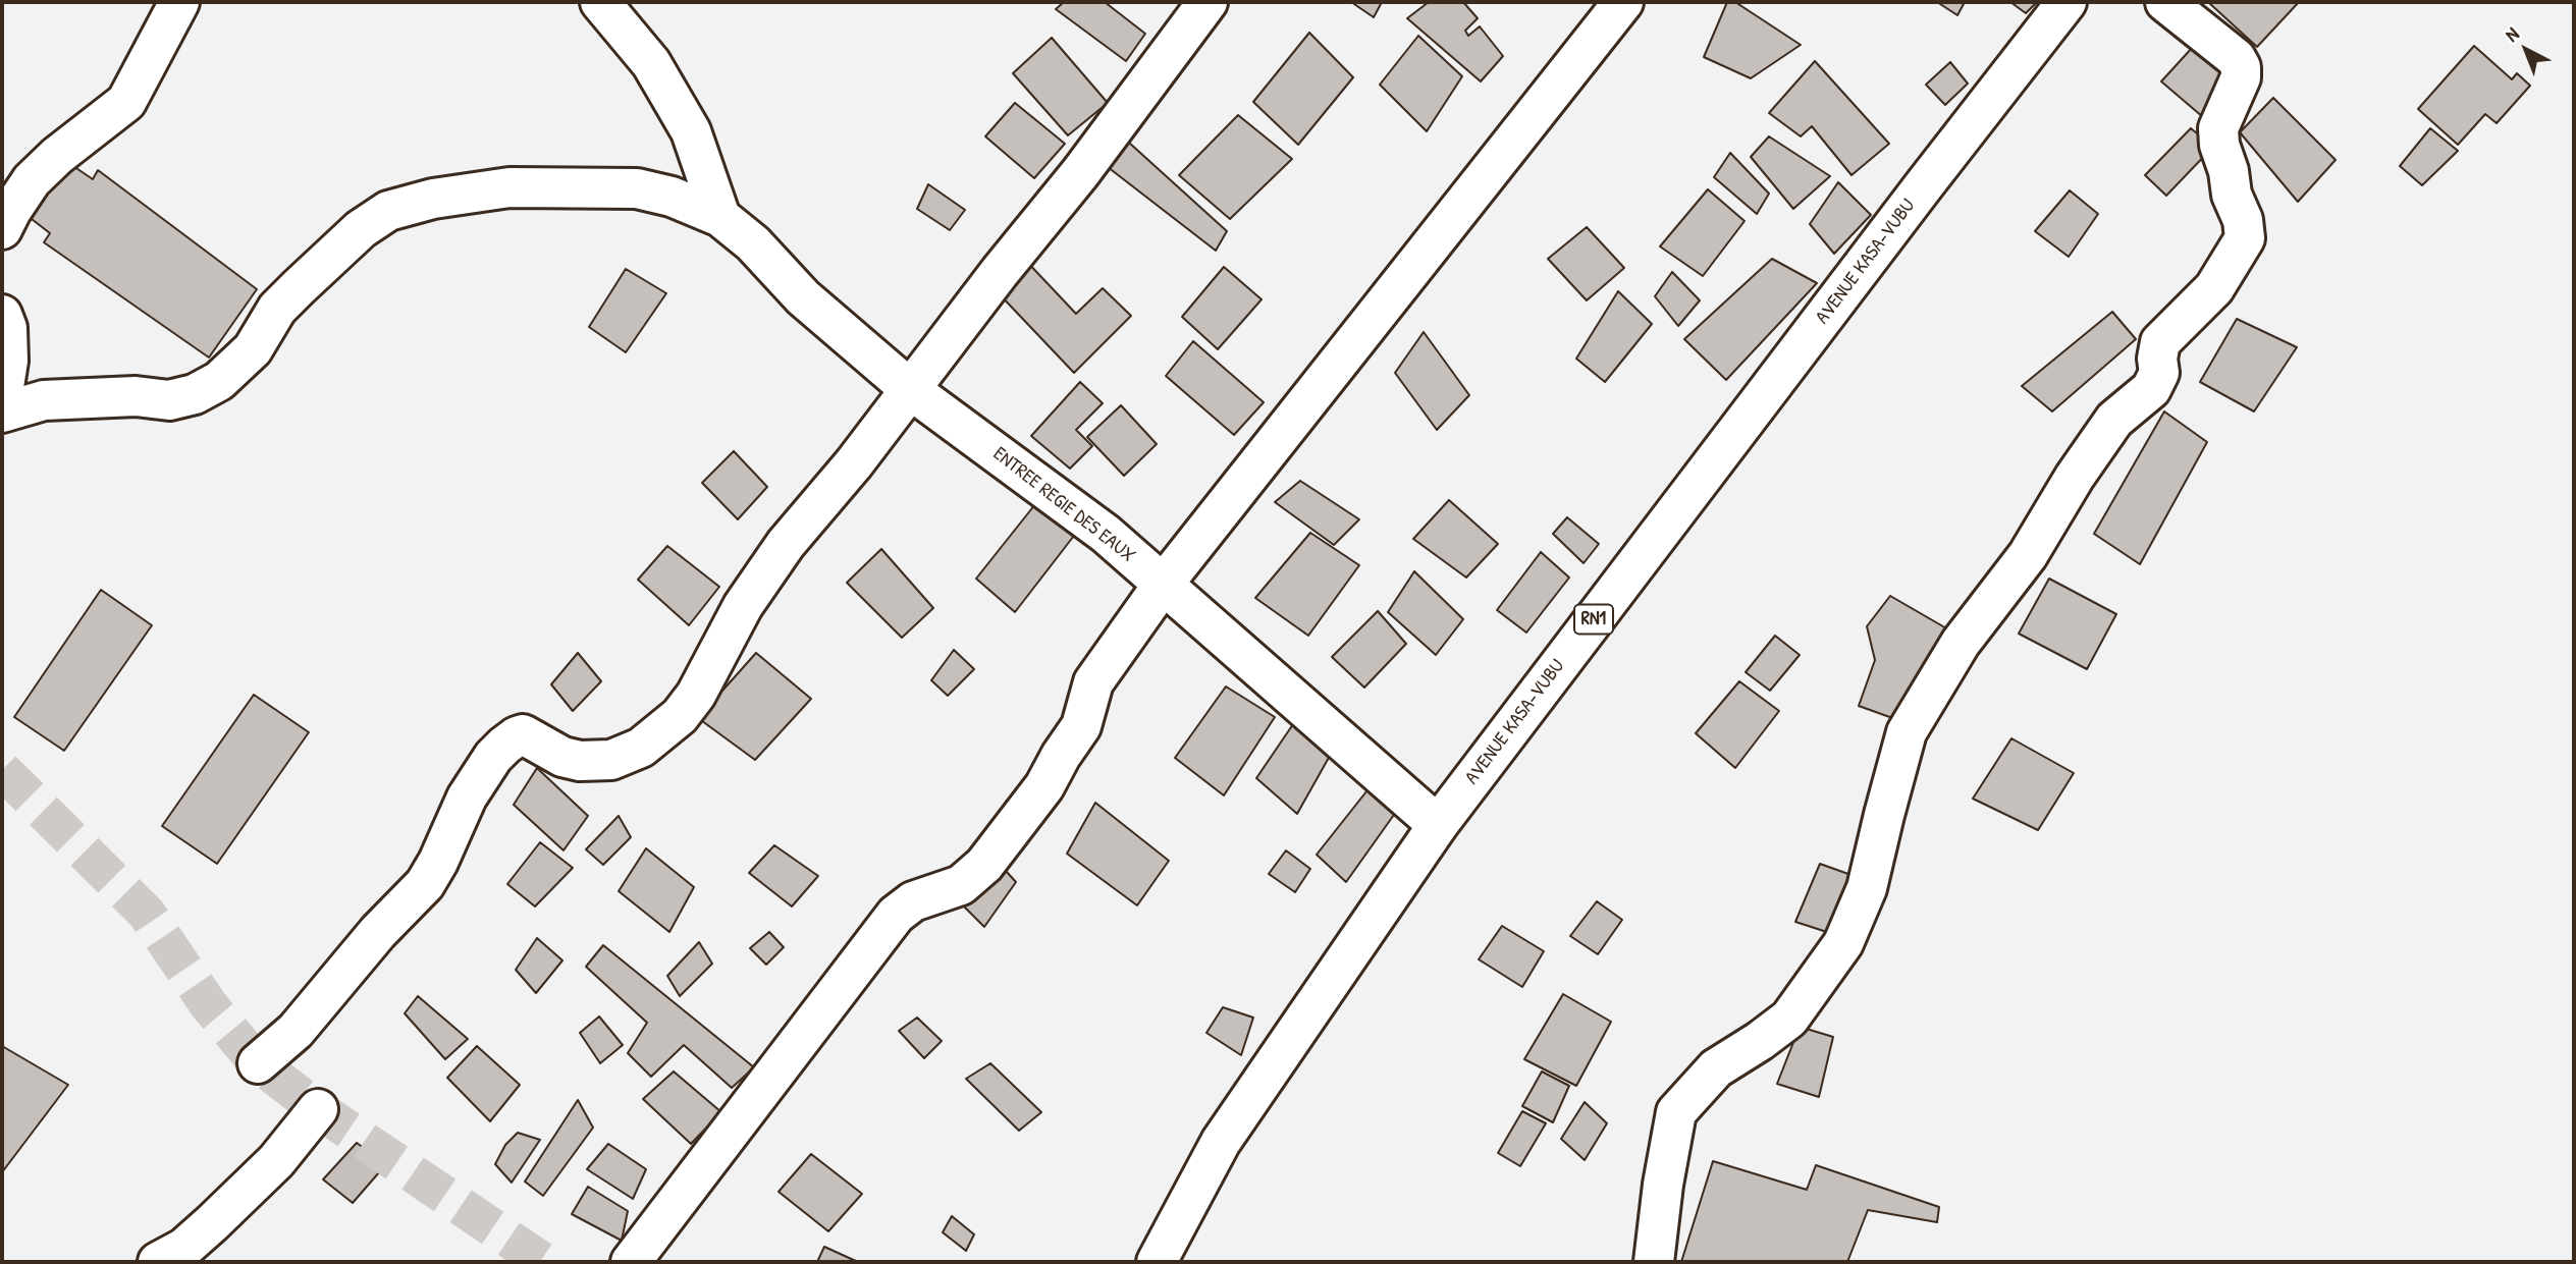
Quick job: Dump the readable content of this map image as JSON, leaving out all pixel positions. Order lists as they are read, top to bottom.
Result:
{
  "streets": {
    "main road": ["AVENUE KASA-VUBU", "ENTREE REGIE DES EAUX", "RN1"]
  },
  "crossings": [
    ["AVENUE KASA-VUBU", "ENTREE REGIE DES EAUX"]
  ],
  "north": "top left"
}
